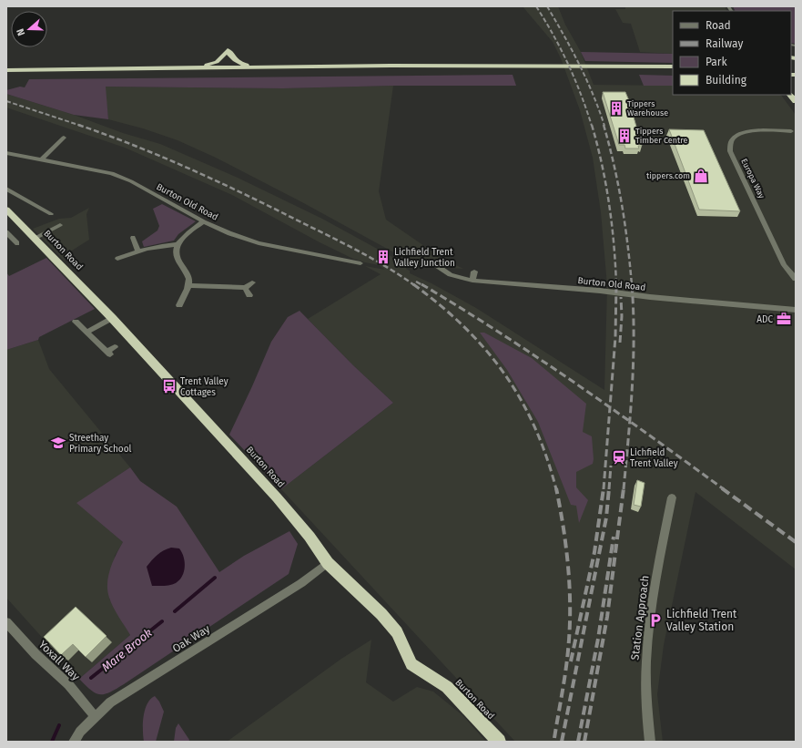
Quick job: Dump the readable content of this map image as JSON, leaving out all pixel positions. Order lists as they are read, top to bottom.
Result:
{
  "streets": {
    "highway": ["Burton Road"],
    "street": [
      "Europa Way",
      "Burton Old Road",
      "Station Approach",
      "Oak Way",
      "Yoxall Way"
    ]
  },
  "crossings": [
    ["Burton Road", "Oak Way"],
    ["Oak Way", "Yoxall Way"]
  ],
  "water": ["Mare Brook"],
  "places": {
    "building": ["Tippers Warehouse", "Tippers Timber Centre", "Lichfield Trent Valley Junction"],
    "shop": ["tippers.com"],
    "office": ["ADC"],
    "bus stop": ["Trent Valley Cottages"],
    "school or university": ["Streethay Primary School"],
    "station": ["Lichfield Trent Valley"],
    "parking": ["Lichfield Trent Valley Station"]
  },
  "legend": [
    "Road",
    "Railway",
    "Park",
    "Building"
  ],
  "north": "left"
}
